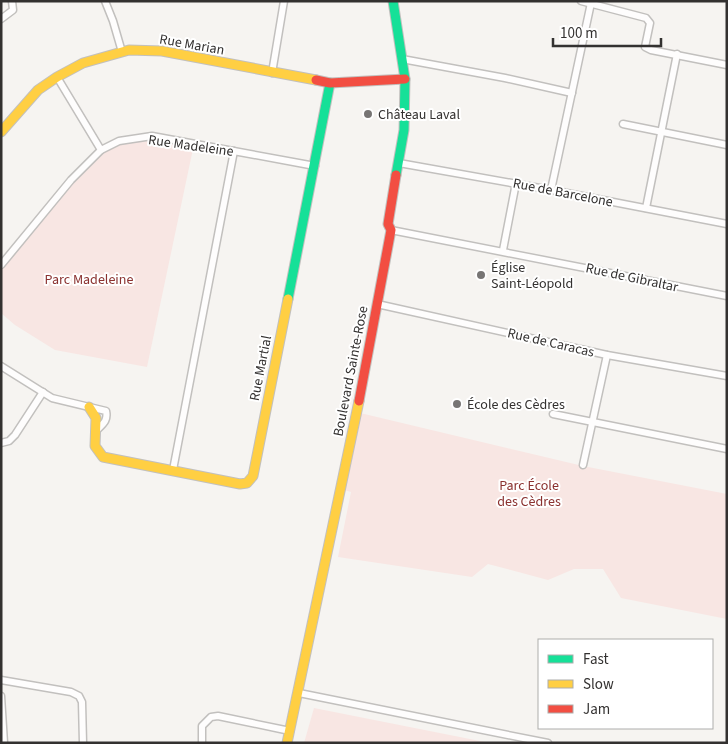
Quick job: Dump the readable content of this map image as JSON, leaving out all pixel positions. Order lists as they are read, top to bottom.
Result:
{
  "streets": {
    "street": [
      "Rue Marian",
      "Rue Madeleine",
      "Rue de Barcelone",
      "Rue de Gibraltar",
      "Rue de Caracas",
      "Rue Martial",
      "Boulevard Sainte-Rose"
    ]
  },
  "crossings": [
    ["Rue Marian", "Rue Martial"],
    ["Rue Marian", "Boulevard Sainte-Rose"],
    ["Rue Madeleine", "Rue Martial"],
    ["Rue de Barcelone", "Boulevard Sainte-Rose"],
    ["Rue de Gibraltar", "Boulevard Sainte-Rose"],
    ["Rue de Caracas", "Boulevard Sainte-Rose"]
  ],
  "parks": ["Parc Madeleine", "Parc École des Cèdres"],
  "places": ["Château Laval", "Église Saint-Léopold", "École des Cèdres"],
  "legend": ["Fast", "Slow", "Jam"],
  "scale_bar": "100 m"
}
